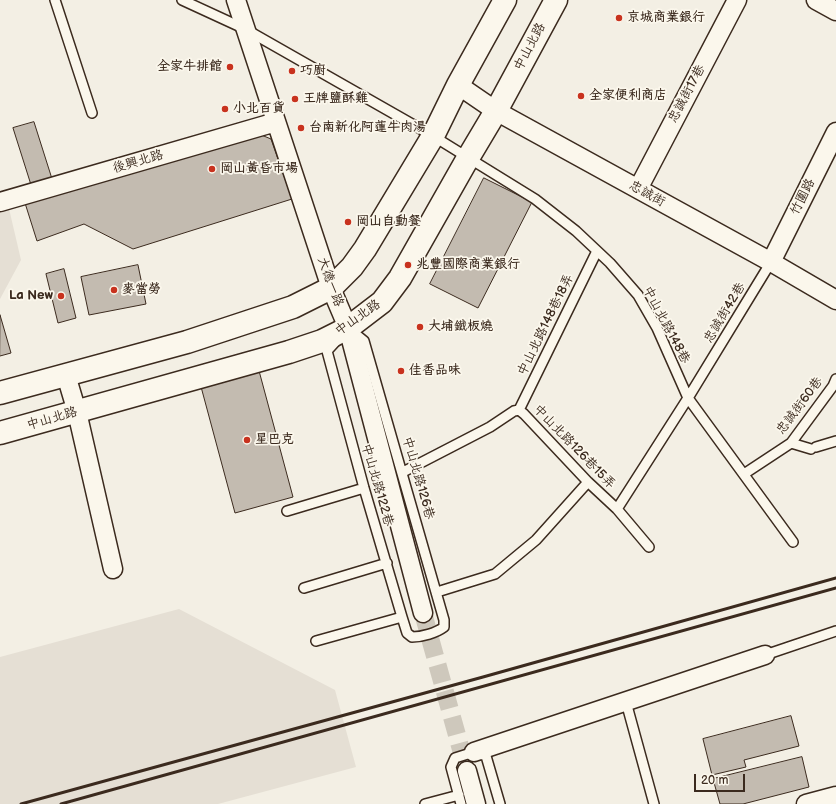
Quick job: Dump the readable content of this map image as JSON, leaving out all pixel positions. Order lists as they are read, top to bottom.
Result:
{
  "streets": {
    "main road": ["中山北路"],
    "street": [
      "忠誠街17巷",
      "後興北路",
      "忠誠街",
      "竹圍路",
      "大德一路"
    ],
    "lane": [
      "忠誠街42巷",
      "中山北路148巷18弄",
      "中山北路148巷",
      "忠誠街60巷",
      "中山北路126巷15弄",
      "中山北路126巷",
      "中山北路122巷"
    ]
  },
  "crossings": [
    ["中山北路", "忠誠街"],
    ["中山北路", "大德一路"],
    ["中山北路", "中山北路148巷"],
    ["中山北路", "中山北路126巷"],
    ["中山北路", "中山北路122巷"],
    ["忠誠街17巷", "忠誠街"],
    ["後興北路", "大德一路"],
    ["忠誠街", "竹圍路"],
    ["忠誠街", "忠誠街42巷"],
    ["竹圍路", "忠誠街42巷"],
    ["大德一路", "中山北路148巷"],
    ["大德一路", "中山北路126巷"],
    ["大德一路", "中山北路122巷"],
    ["忠誠街42巷", "中山北路148巷"],
    ["忠誠街42巷", "中山北路126巷15弄"],
    ["中山北路148巷18弄", "中山北路148巷"],
    ["中山北路148巷18弄", "中山北路126巷15弄"],
    ["中山北路148巷", "忠誠街60巷"],
    ["中山北路126巷15弄", "中山北路126巷"],
    ["中山北路126巷", "中山北路122巷"]
  ],
  "places": [
    "京城商業銀行",
    "全家牛排館",
    "巧廚",
    "全家便利商店",
    "王牌鹽酥雞",
    "小北百貨",
    "台南新化阿蓮牛肉湯",
    "岡山黃昏市場",
    "岡山自動餐",
    "兆豐國際商業銀行",
    "麥當勞",
    "La New",
    "大埔鐵板燒",
    "佳香品味",
    "星巴克"
  ],
  "scale_bar": "20 m"
}
